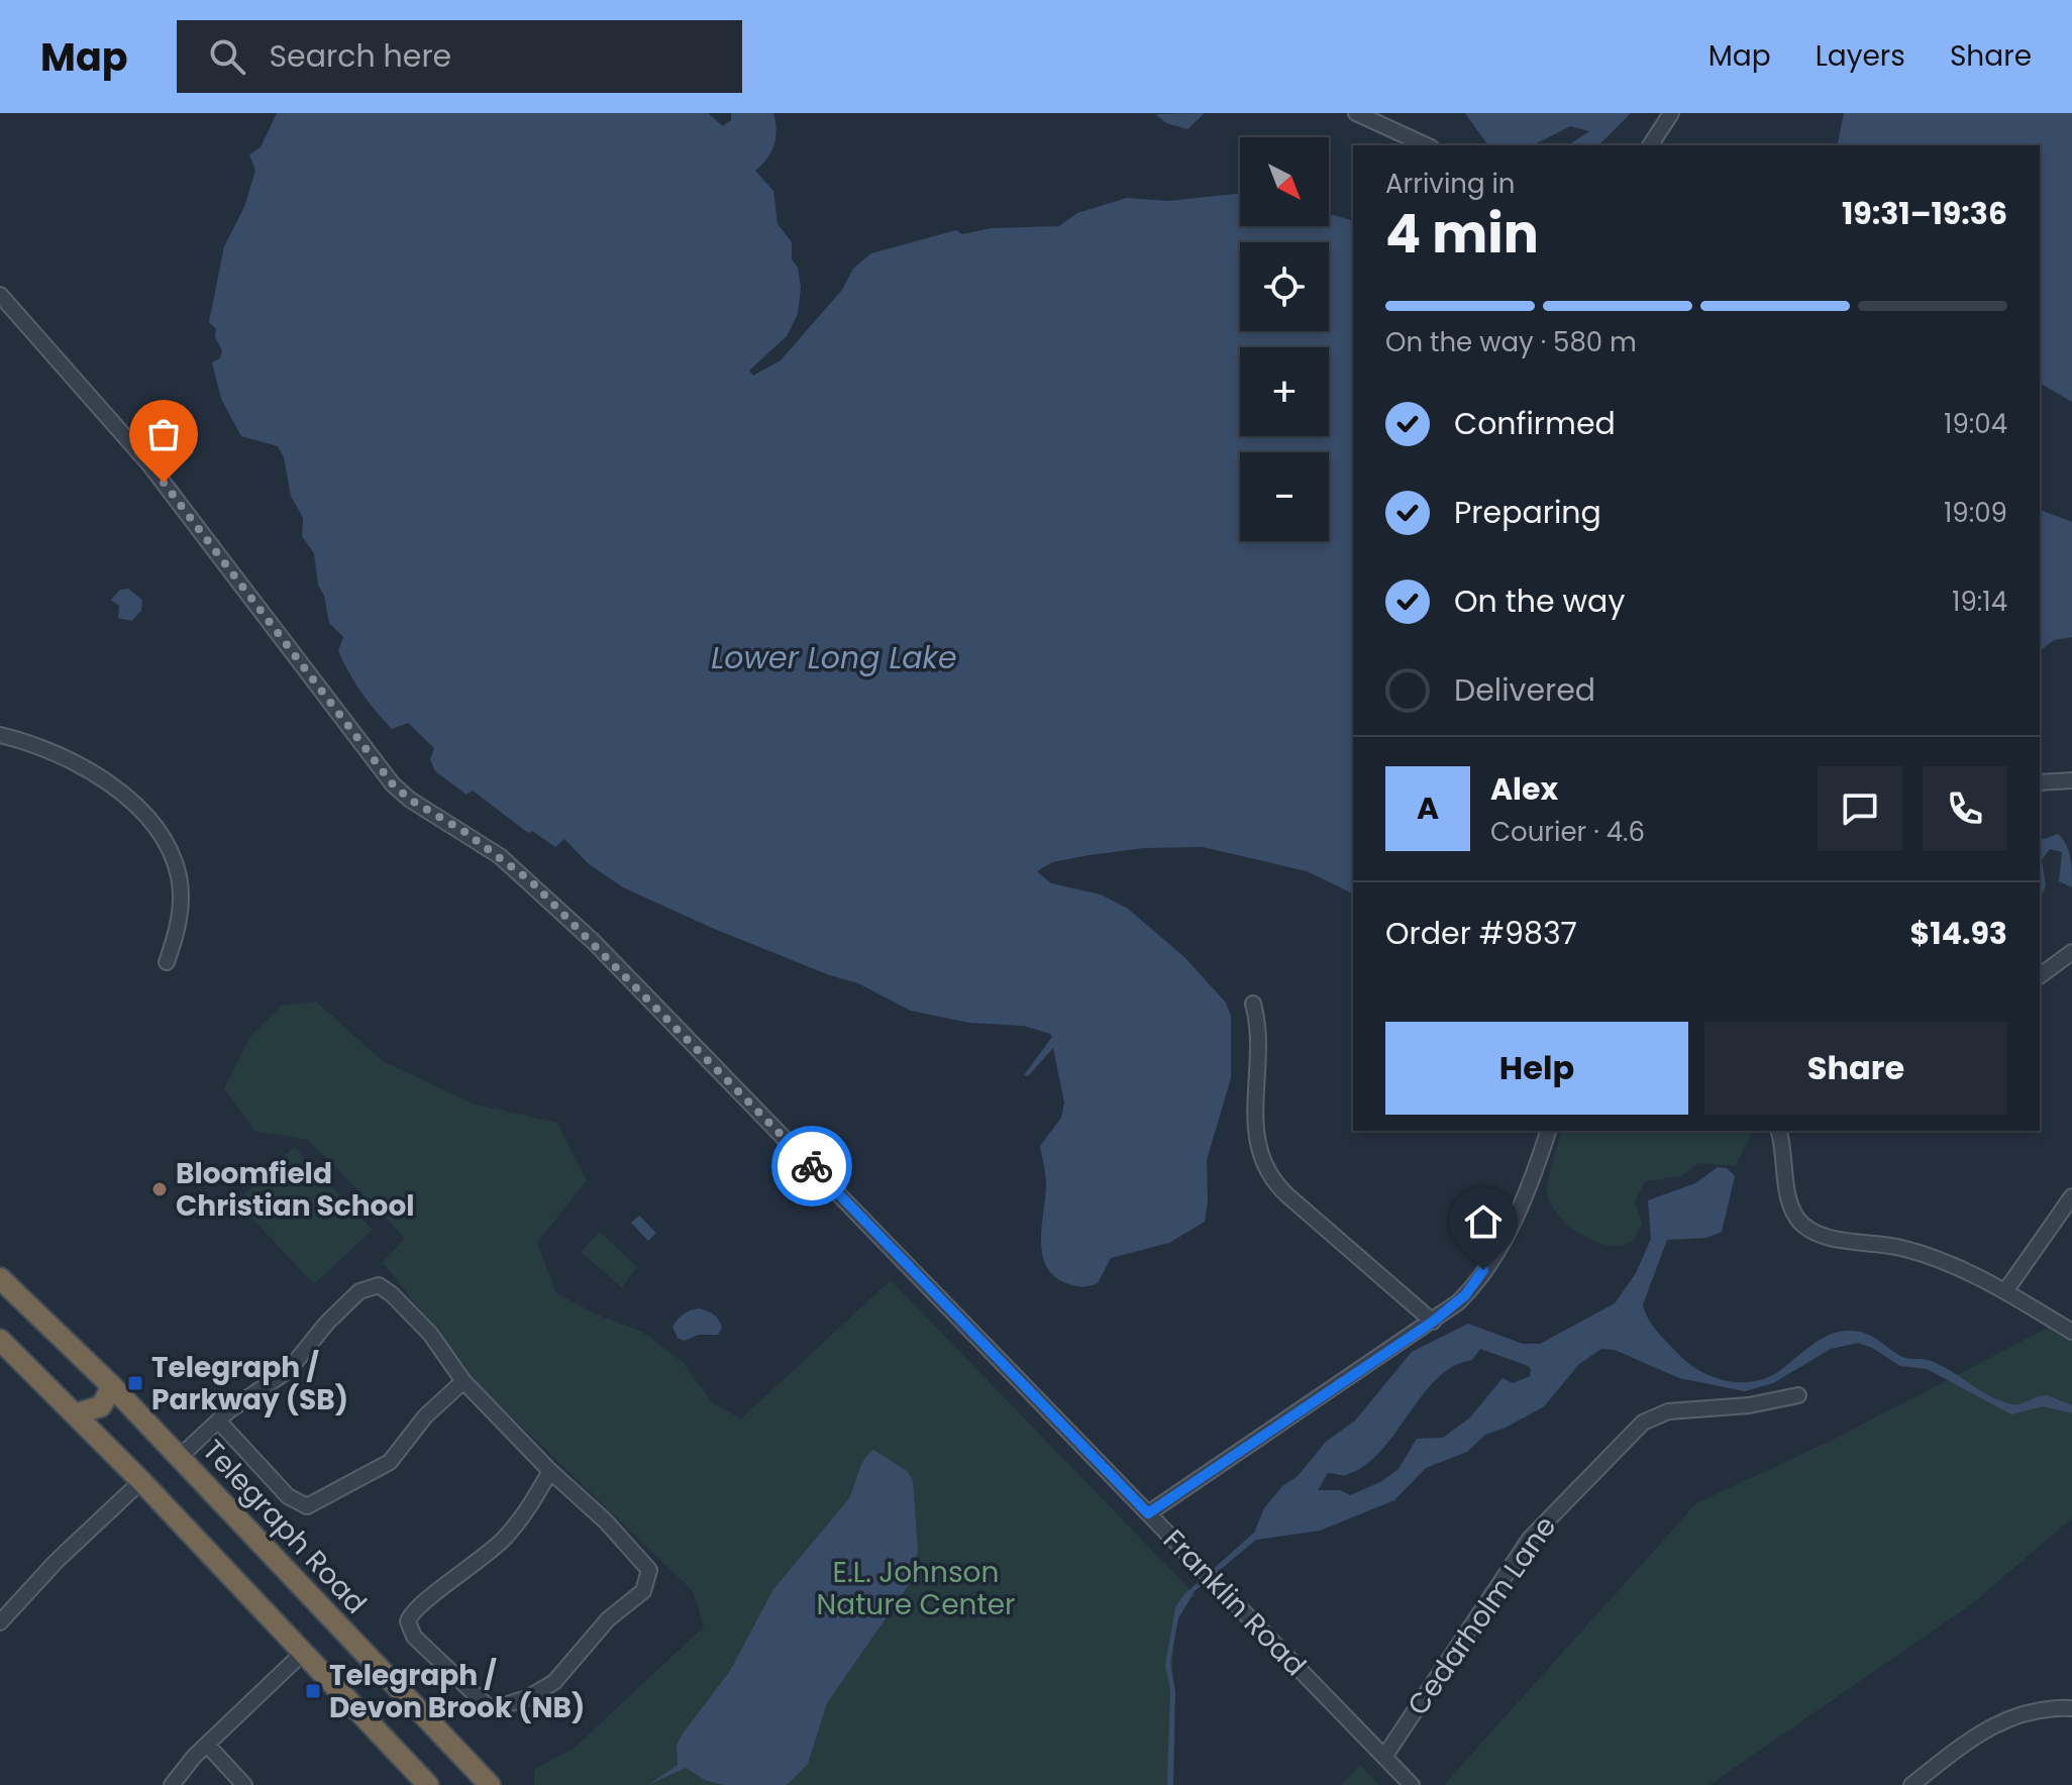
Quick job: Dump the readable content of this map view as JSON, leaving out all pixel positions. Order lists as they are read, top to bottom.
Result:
{
  "streets": {
    "highway": ["Telegraph Road"],
    "street": ["Franklin Road", "Cedarholm Lane"]
  },
  "crossings": [
    ["Franklin Road", "Cedarholm Lane"]
  ],
  "water": ["Lower Long Lake"],
  "parks": ["E.L. Johnson Nature Center"],
  "places": {
    "other": ["Bloomfield Christian School"],
    "transit": ["Telegraph / Parkway (SB)", "Telegraph / Devon Brook (NB)"]
  },
  "north": "bottom right",
  "page": {
    "header": "Map",
    "search": "Search here",
    "nav": ["Map", "Layers", "Share"],
    "map_buttons": ["+", "−"],
    "heading": ["4 min", "Arriving in", "19:31–19:36"],
    "panel": [
      "Alex",
      "Courier · 4.6",
      "Order #9837",
      "$14.93"
    ],
    "bar": "On the way · 580 m",
    "list": [
      ["Confirmed", "19:04"],
      ["Preparing", "19:09"],
      ["On the way", "19:14"],
      "Delivered"
    ],
    "round": "A",
    "buttons": ["Help", "Share"]
  }
}
